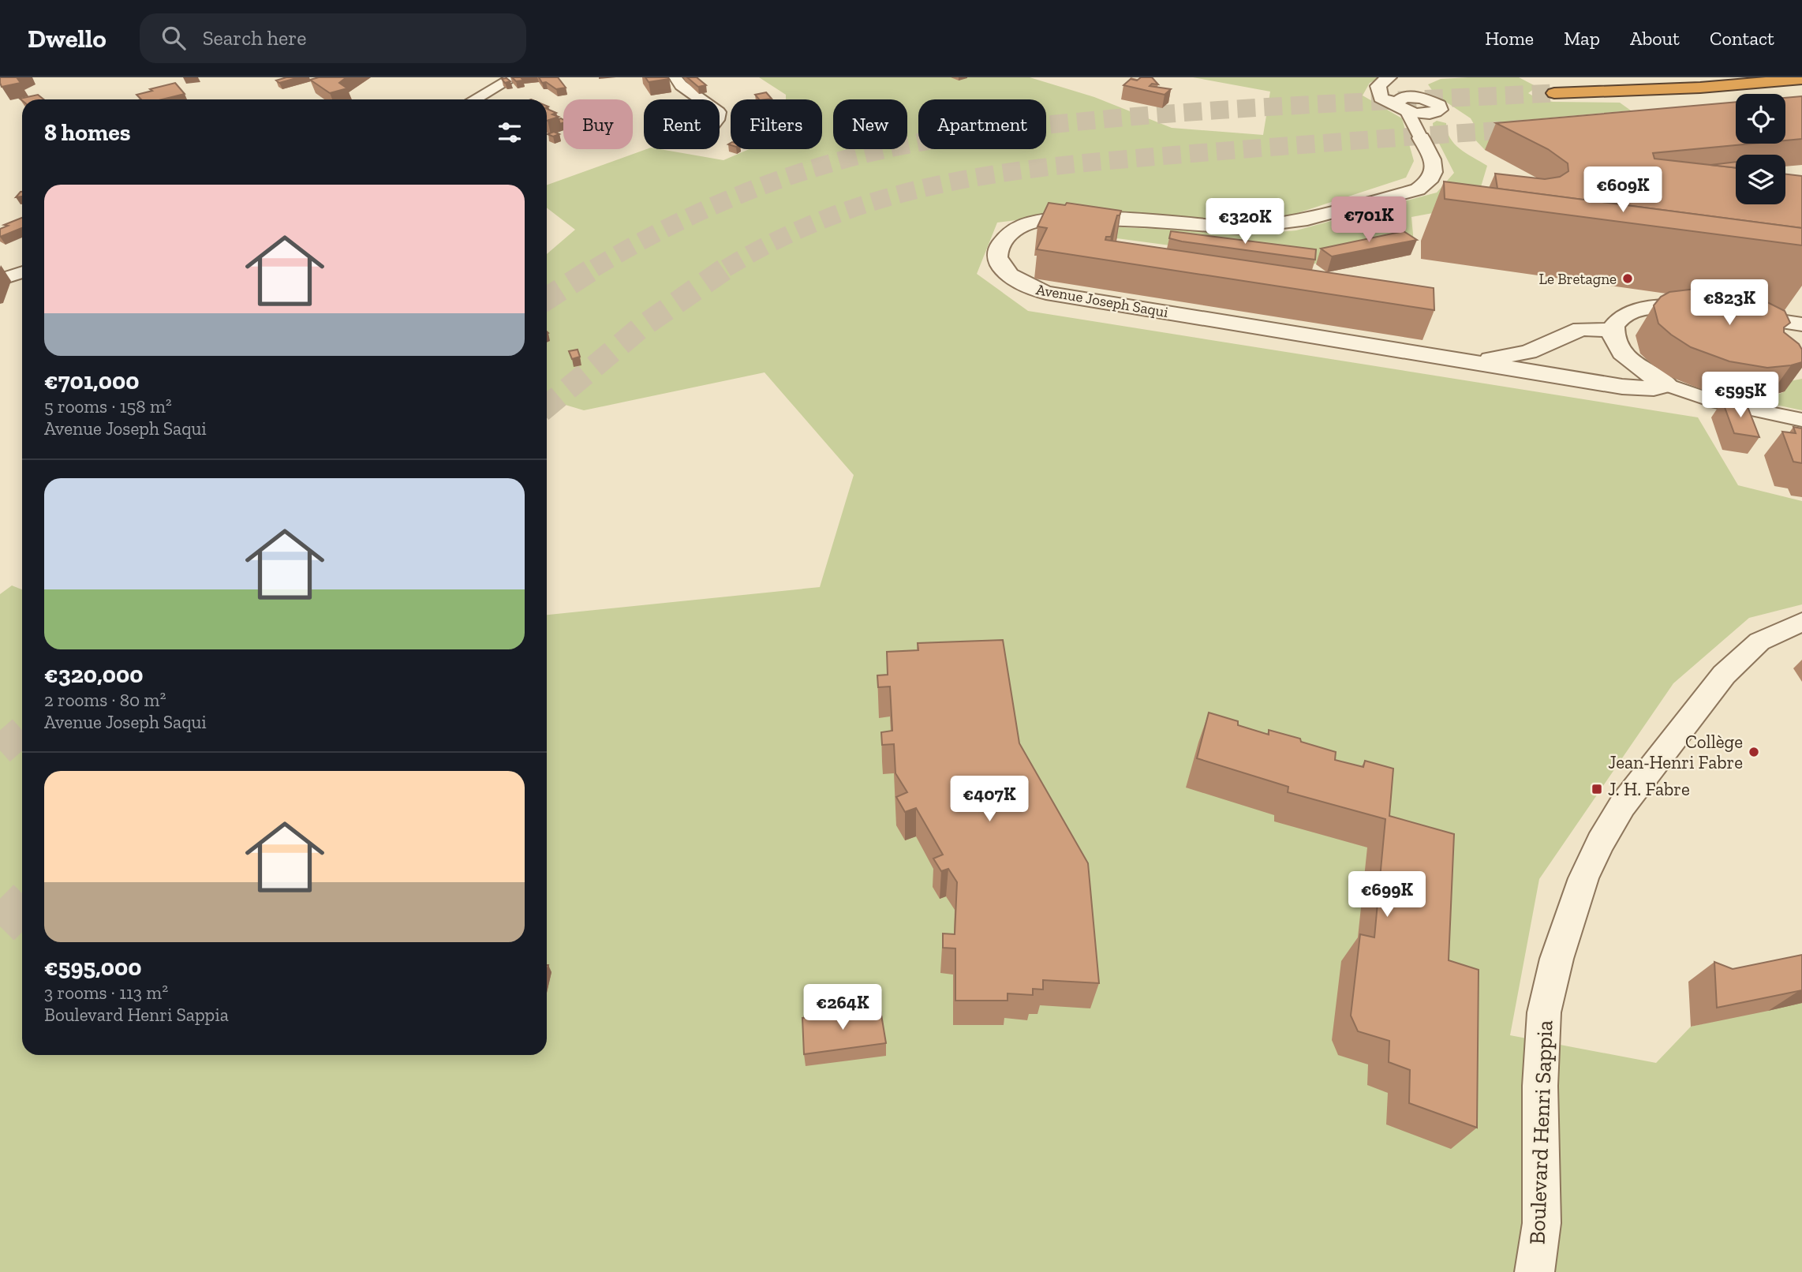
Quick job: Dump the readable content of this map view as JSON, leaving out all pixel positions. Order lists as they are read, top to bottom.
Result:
{
  "streets": {
    "street": ["Avenue Joseph Saqui", "Boulevard Henri Sappia"]
  },
  "places": {
    "other": ["Le Bretagne", "Collège Jean-Henri Fabre"],
    "transit": ["J. H. Fabre"]
  },
  "page": {
    "header": "Dwello",
    "search": "Search here",
    "nav": [
      "Home",
      "Map",
      "About",
      "Contact"
    ],
    "chip": [
      "Buy",
      "Rent",
      "Filters",
      "New",
      "Apartment"
    ],
    "heading": "8 homes",
    "list": [
      {
        "name": "€701,000",
        "note": "5 rooms · 158 m² · Avenue Joseph Saqui"
      },
      {
        "name": "€320,000",
        "note": "2 rooms · 80 m² · Avenue Joseph Saqui"
      },
      {
        "name": "€595,000",
        "note": "3 rooms · 113 m² · Boulevard Henri Sappia"
      }
    ],
    "price": [
      "€609K",
      "€701K",
      "€320K",
      "€823K",
      "€595K",
      "€407K",
      "€699K",
      "€264K"
    ]
  }
}
